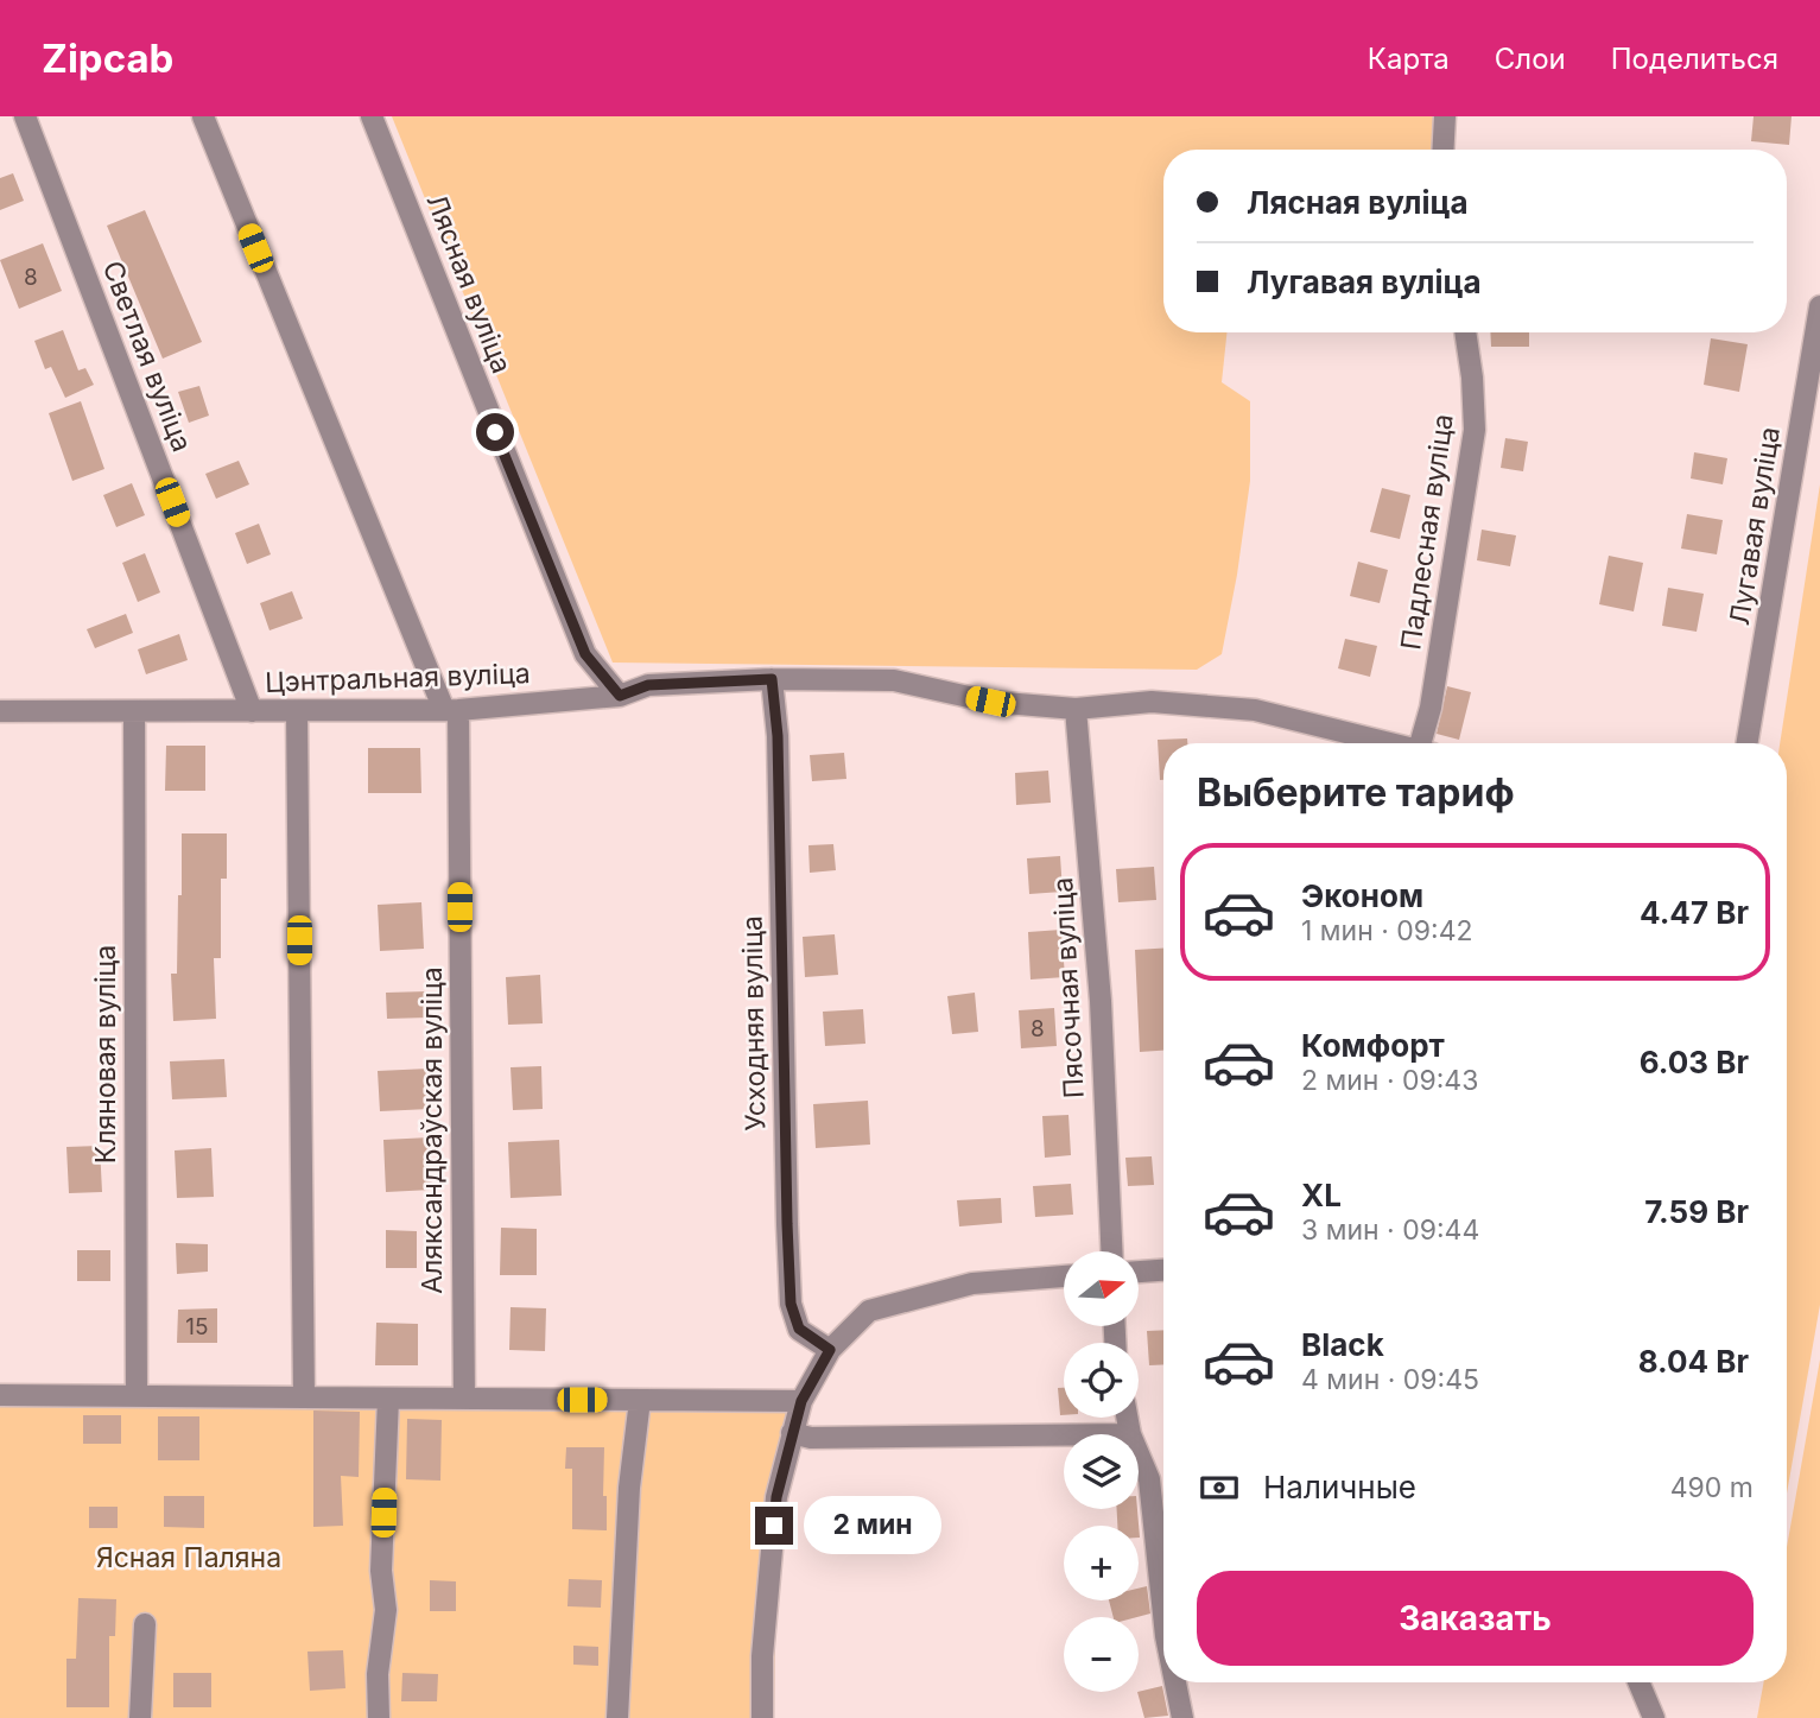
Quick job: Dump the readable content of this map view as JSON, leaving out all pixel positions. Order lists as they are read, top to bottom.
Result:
{
  "streets": {
    "street": [
      "Лясная вуліца",
      "Светлая вуліца",
      "Лугавая вуліца",
      "Падлесная вуліца",
      "Цэнтральная вуліца",
      "Пясочная вуліца",
      "Усходняя вуліца",
      "Кляновая вуліца",
      "Аляксандраўская вуліца"
    ]
  },
  "crossings": [
    ["Лясная вуліца", "Цэнтральная вуліца"],
    ["Светлая вуліца", "Цэнтральная вуліца"],
    ["Цэнтральная вуліца", "Пясочная вуліца"],
    ["Цэнтральная вуліца", "Усходняя вуліца"],
    ["Цэнтральная вуліца", "Кляновая вуліца"],
    ["Цэнтральная вуліца", "Аляксандраўская вуліца"]
  ],
  "parks": ["Ясная Паляна"],
  "house_numbers": ["8", "8", "15"],
  "north": "right",
  "page": {
    "header": "Zipcab",
    "nav": ["Карта", "Слои", "Поделиться"],
    "banner": ["Лясная вуліца", "Лугавая вуліца"],
    "heading": "Выберите тариф",
    "list": [
      {
        "name": "Эконом",
        "note": "1 мин · 09:42",
        "value": "4.47 Br"
      },
      {
        "name": "Комфорт",
        "note": "2 мин · 09:43",
        "value": "6.03 Br"
      },
      {
        "name": "XL",
        "note": "3 мин · 09:44",
        "value": "7.59 Br"
      },
      {
        "name": "Black",
        "note": "4 мин · 09:45",
        "value": "8.04 Br"
      }
    ],
    "map_buttons": ["+", "−"],
    "pay": ["Наличные", "490 m"],
    "bubble": "2 мин",
    "buttons": "Заказать"
  }
}
